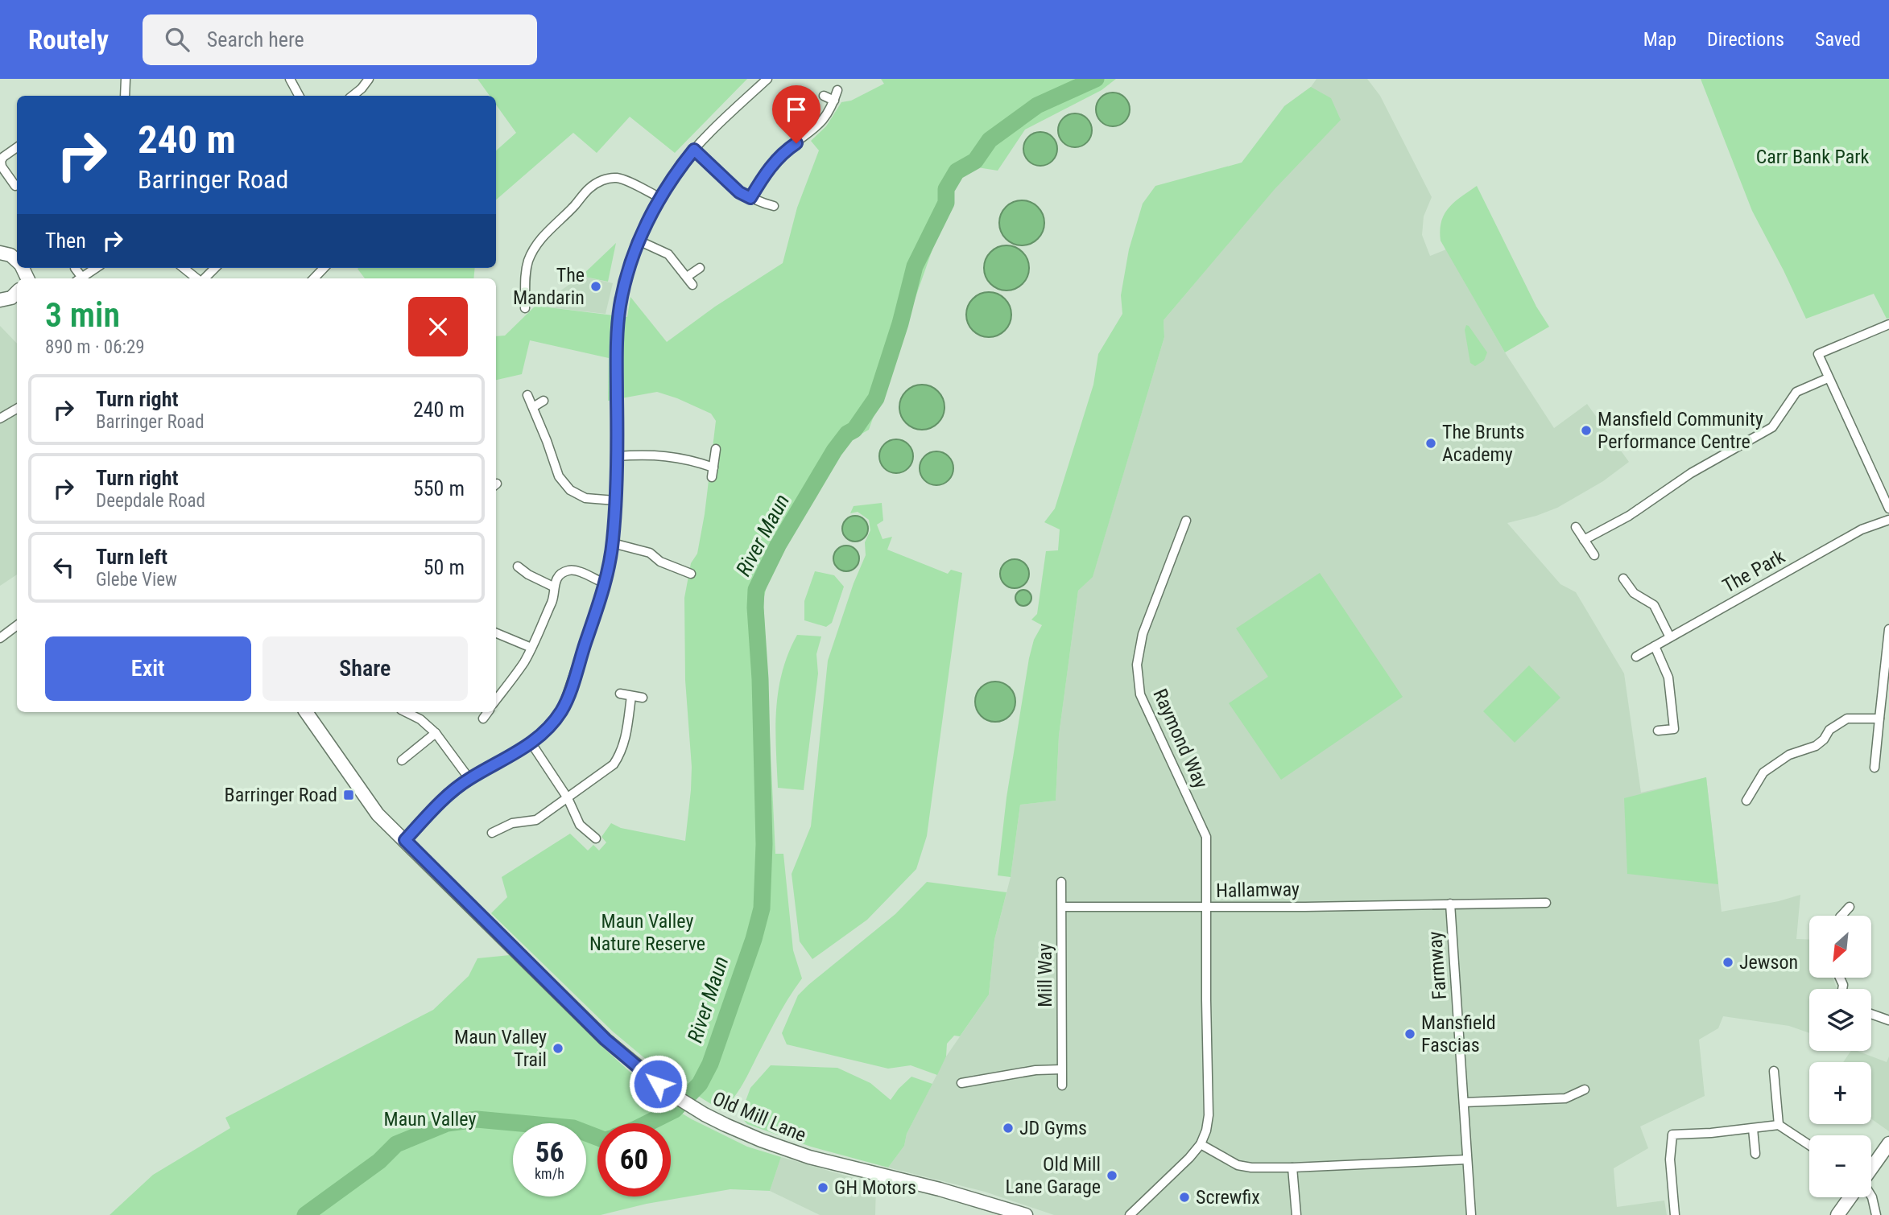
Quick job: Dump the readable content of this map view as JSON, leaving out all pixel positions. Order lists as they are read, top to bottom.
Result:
{
  "streets": {
    "main road": ["Old Mill Lane"],
    "street": [
      "The Park",
      "Raymond Way",
      "Hallamway",
      "Farmway",
      "Mill Way"
    ]
  },
  "crossings": [
    ["Raymond Way", "Hallamway"],
    ["Hallamway", "Farmway"]
  ],
  "water": ["River Maun"],
  "parks": ["Carr Bank Park", "Maun Valley Nature Reserve", "Maun Valley"],
  "places": {
    "other": [
      "The Mandarin",
      "Mansfield Community Performance Centre",
      "The Brunts Academy",
      "Jewson",
      "Mansfield Fascias",
      "Maun Valley Trail",
      "JD Gyms",
      "Old Mill Lane Garage",
      "GH Motors",
      "Screwfix"
    ],
    "transit": ["Barringer Road"]
  },
  "north": "bottom left",
  "page": {
    "header": "Routely",
    "search": "Search here",
    "nav": ["Map", "Directions", "Saved"],
    "turn": ["240 m", "Barringer Road"],
    "then": "Then",
    "heading": ["3 min", "890 m · 06:29"],
    "list": [
      {
        "name": "Turn right",
        "note": "Barringer Road",
        "value": "240 m"
      },
      {
        "name": "Turn right",
        "note": "Deepdale Road",
        "value": "550 m"
      },
      {
        "name": "Turn left",
        "note": "Glebe View",
        "value": "50 m"
      }
    ],
    "buttons": ["Exit", "Share"],
    "map_buttons": ["+", "−"],
    "speed": "56 km/h",
    "limit": "60"
  }
}
